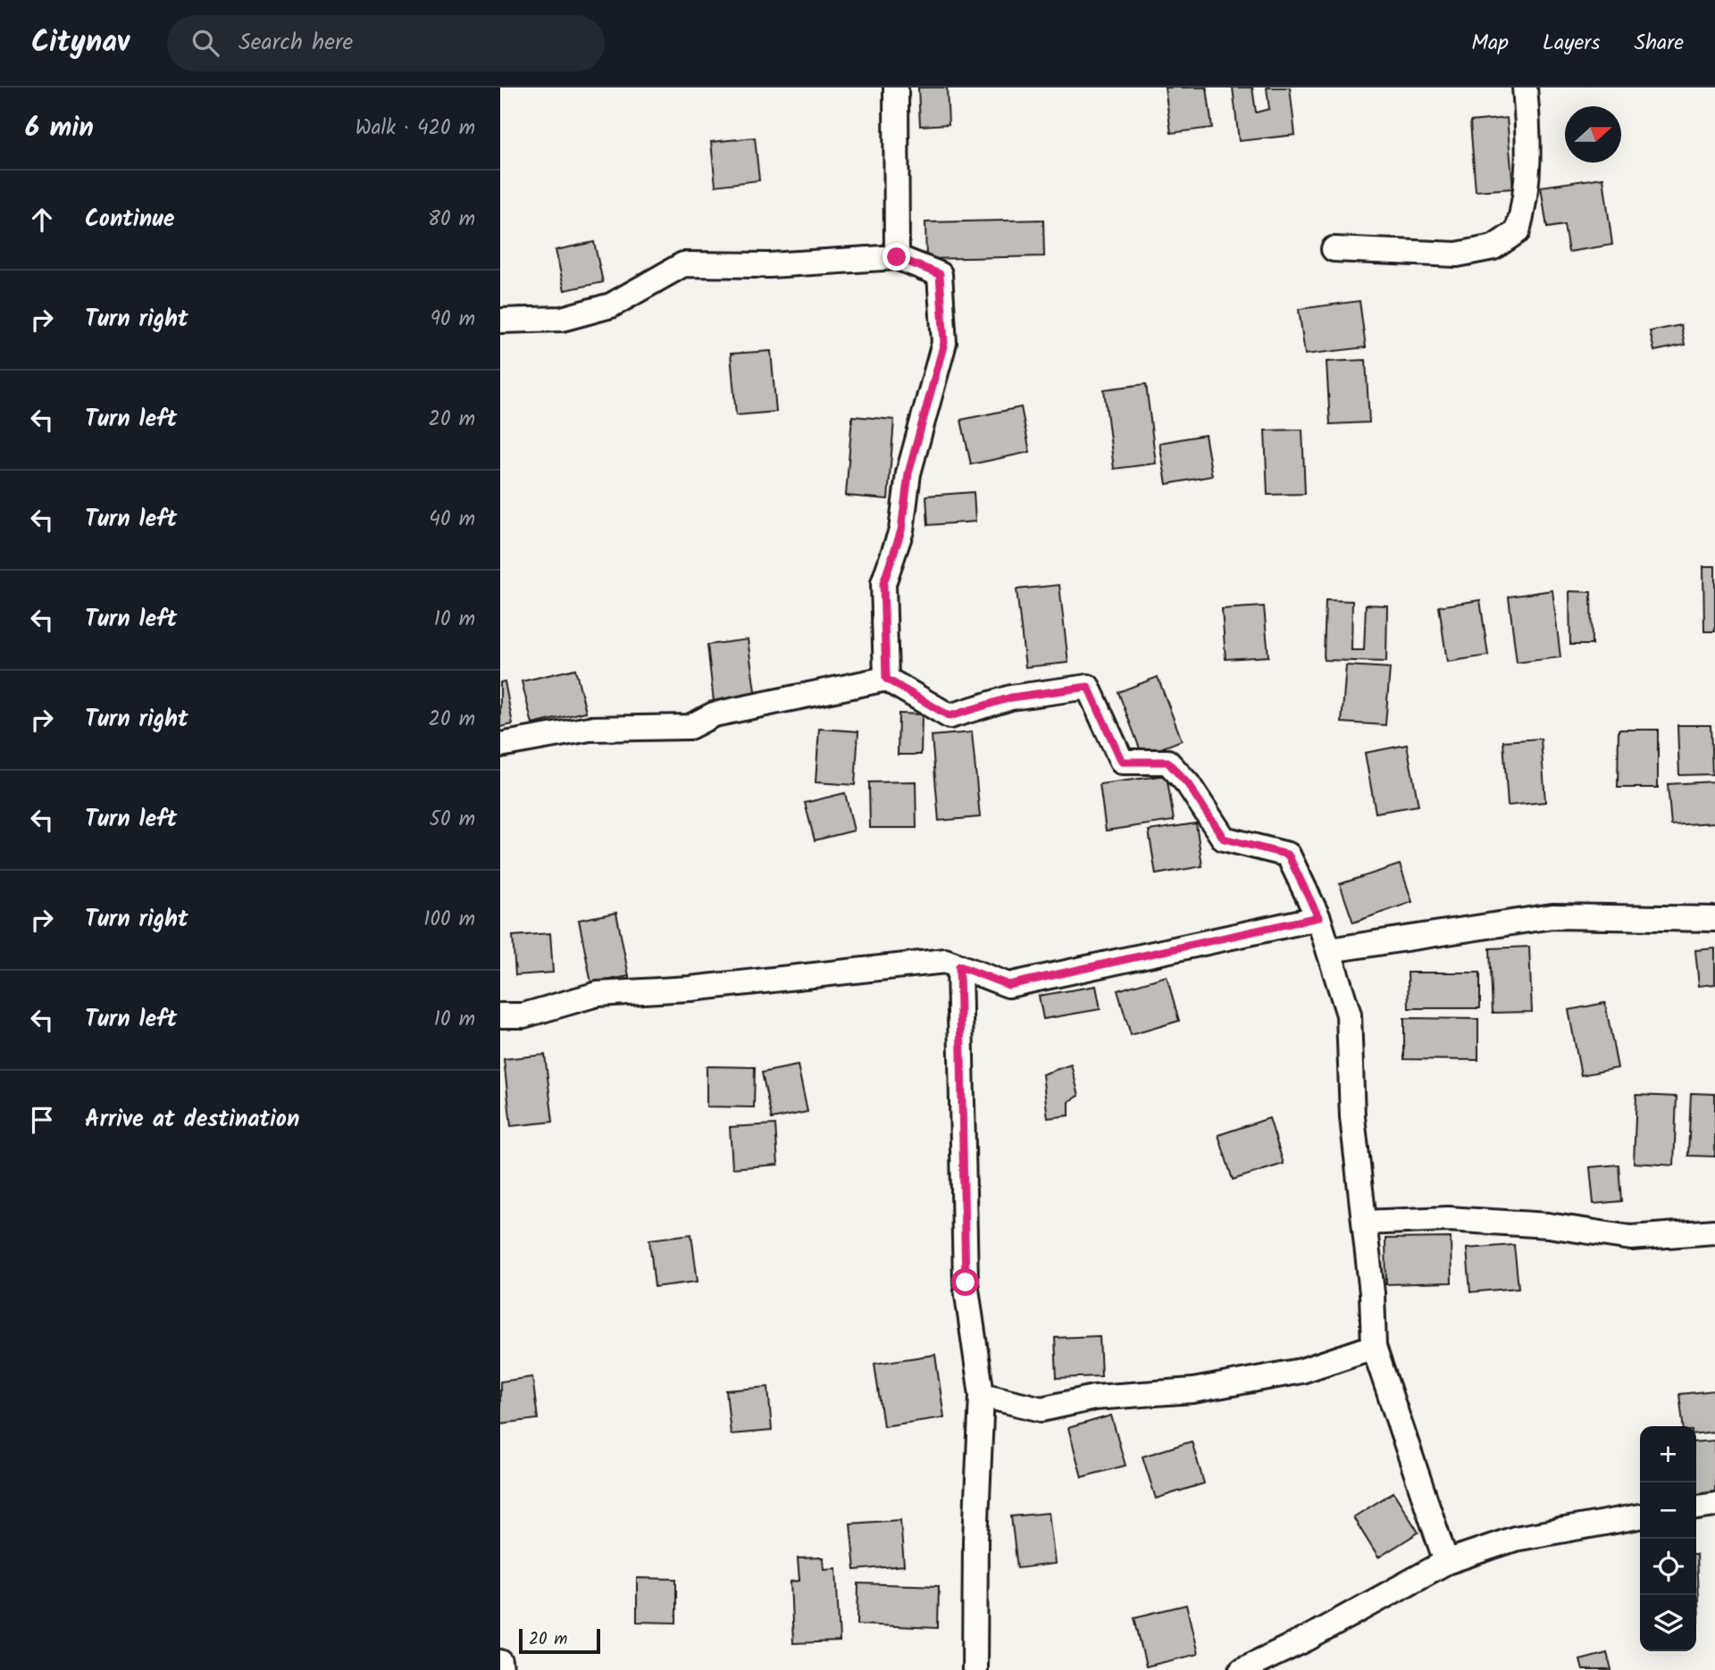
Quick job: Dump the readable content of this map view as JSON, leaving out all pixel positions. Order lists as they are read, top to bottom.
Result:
{
  "scale_bar": "20 m",
  "north": "right",
  "page": {
    "header": "Citynav",
    "search": "Search here",
    "nav": ["Map", "Layers", "Share"],
    "heading": ["6 min", "Walk · 420 m"],
    "list": [
      ["Continue", "80 m"],
      ["Turn right", "90 m"],
      ["Turn left", "20 m"],
      ["Turn left", "40 m"],
      ["Turn left", "10 m"],
      ["Turn right", "20 m"],
      ["Turn left", "50 m"],
      ["Turn right", "100 m"],
      ["Turn left", "10 m"],
      "Arrive at destination"
    ],
    "map_buttons": ["+", "−"],
    "scale": "20 m"
  }
}
